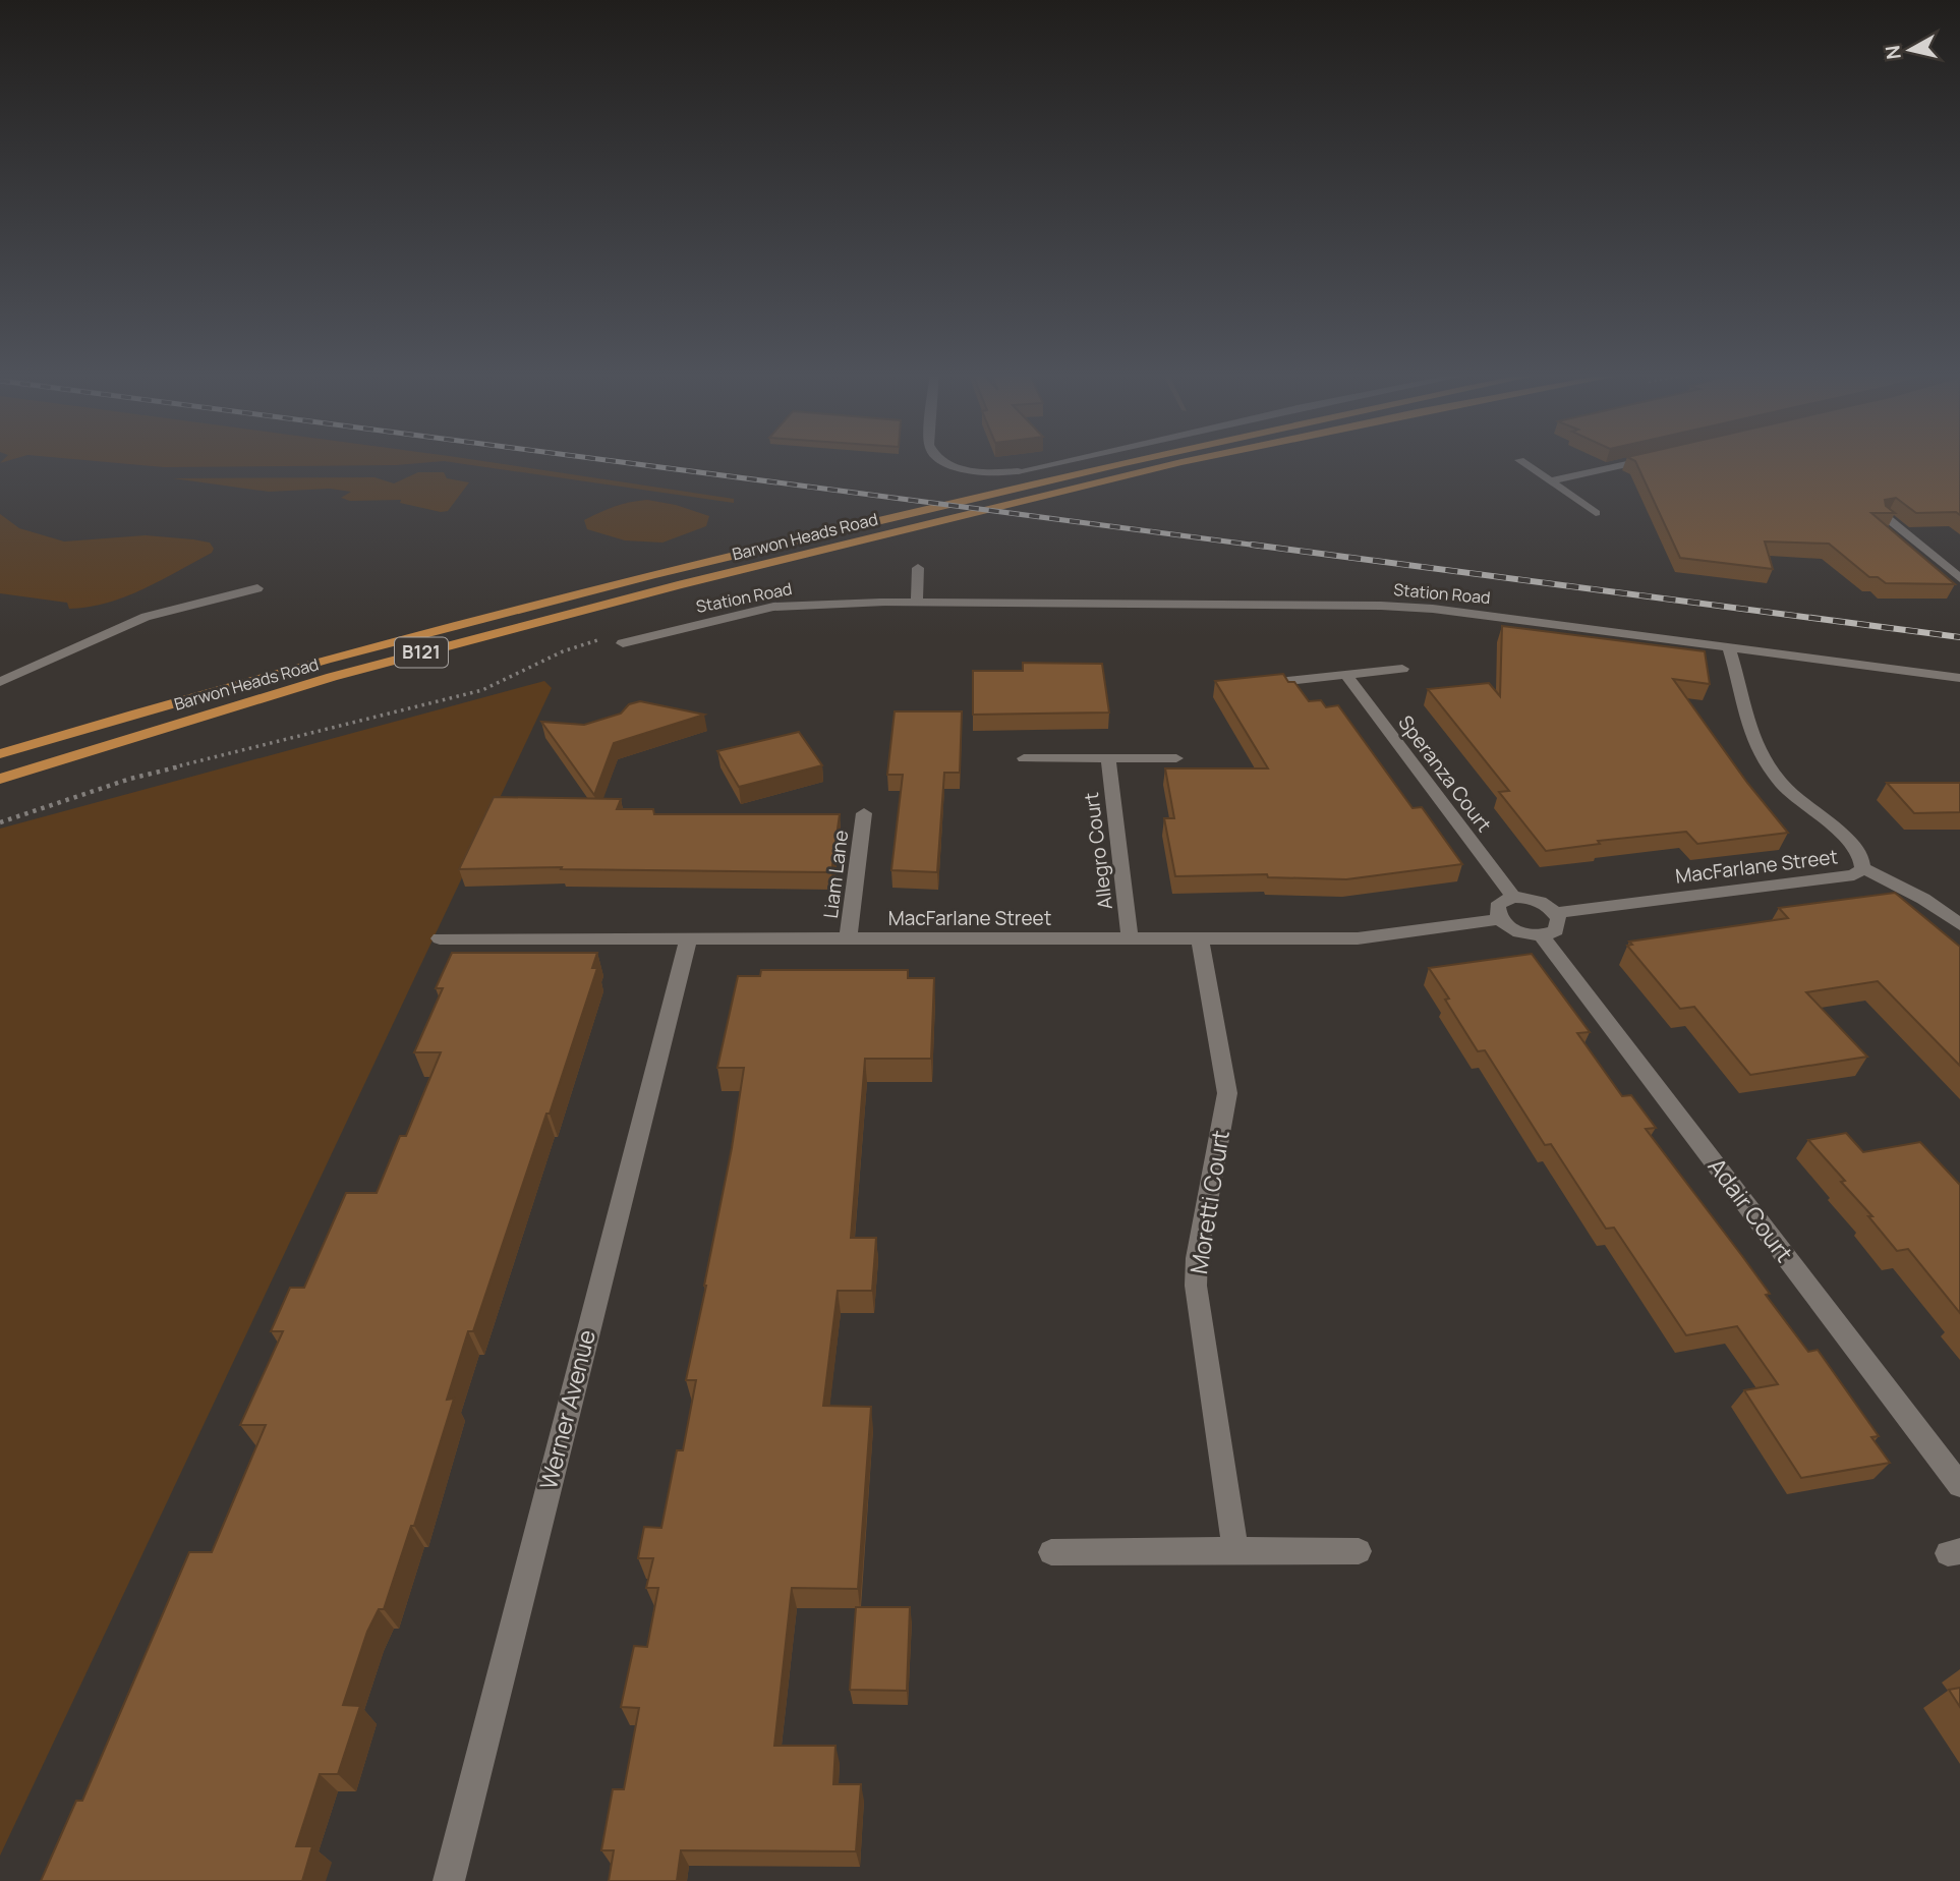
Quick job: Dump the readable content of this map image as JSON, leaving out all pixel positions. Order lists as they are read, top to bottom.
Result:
{
  "streets": {
    "main road": ["Barwon Heads Road", "B121"],
    "street": [
      "Station Road",
      "Speranza Court",
      "Allegro Court",
      "MacFarlane Street",
      "Liam Lane",
      "Moretti Court",
      "Adair Court",
      "Werner Avenue"
    ]
  },
  "crossings": [
    ["Station Road", "MacFarlane Street"],
    ["Allegro Court", "MacFarlane Street"],
    ["MacFarlane Street", "Liam Lane"],
    ["MacFarlane Street", "Moretti Court"],
    ["MacFarlane Street", "Werner Avenue"]
  ],
  "north": "left"
}
